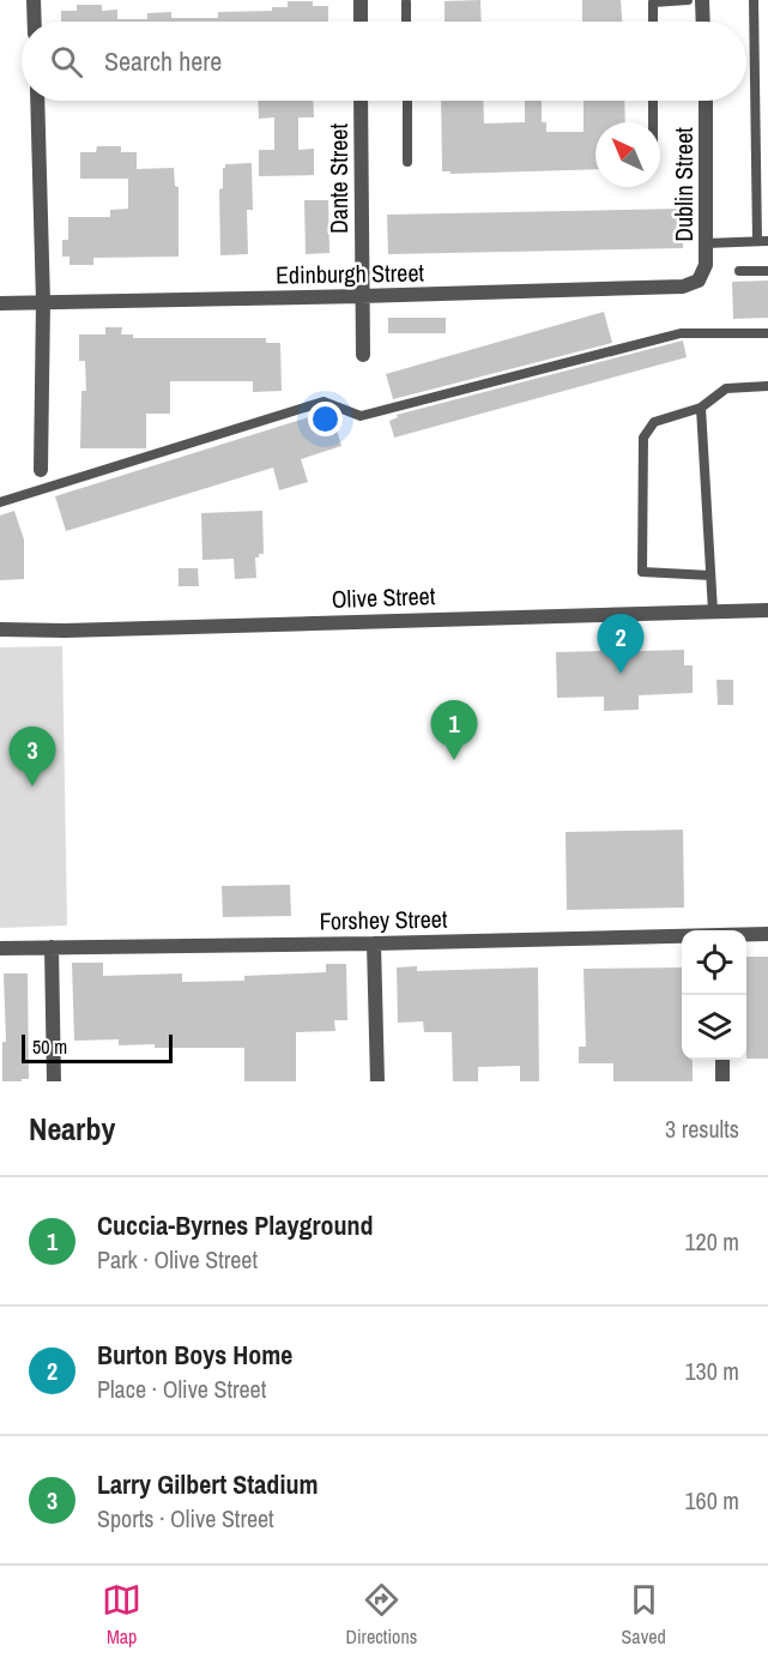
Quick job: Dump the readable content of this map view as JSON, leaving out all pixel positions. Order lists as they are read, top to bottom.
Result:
{
  "streets": {
    "street": [
      "Dante Street",
      "Dublin Street",
      "Edinburgh Street",
      "Olive Street",
      "Forshey Street"
    ]
  },
  "crossings": [
    ["Dante Street", "Edinburgh Street"],
    ["Dublin Street", "Edinburgh Street"]
  ],
  "scale_bar": "50 m",
  "north": "top left",
  "page": {
    "search": "Search here",
    "pins": ["2", "1", "3"],
    "scale": "50 m",
    "heading": ["Nearby", "3 results"],
    "list": [
      {
        "mark": "1",
        "name": "Cuccia-Byrnes Playground",
        "note": "Park · Olive Street",
        "value": "120 m"
      },
      {
        "mark": "2",
        "name": "Burton Boys Home",
        "note": "Place · Olive Street",
        "value": "130 m"
      },
      {
        "mark": "3",
        "name": "Larry Gilbert Stadium",
        "note": "Sports · Olive Street",
        "value": "160 m"
      }
    ],
    "nav": ["Map", "Directions", "Saved"]
  }
}
